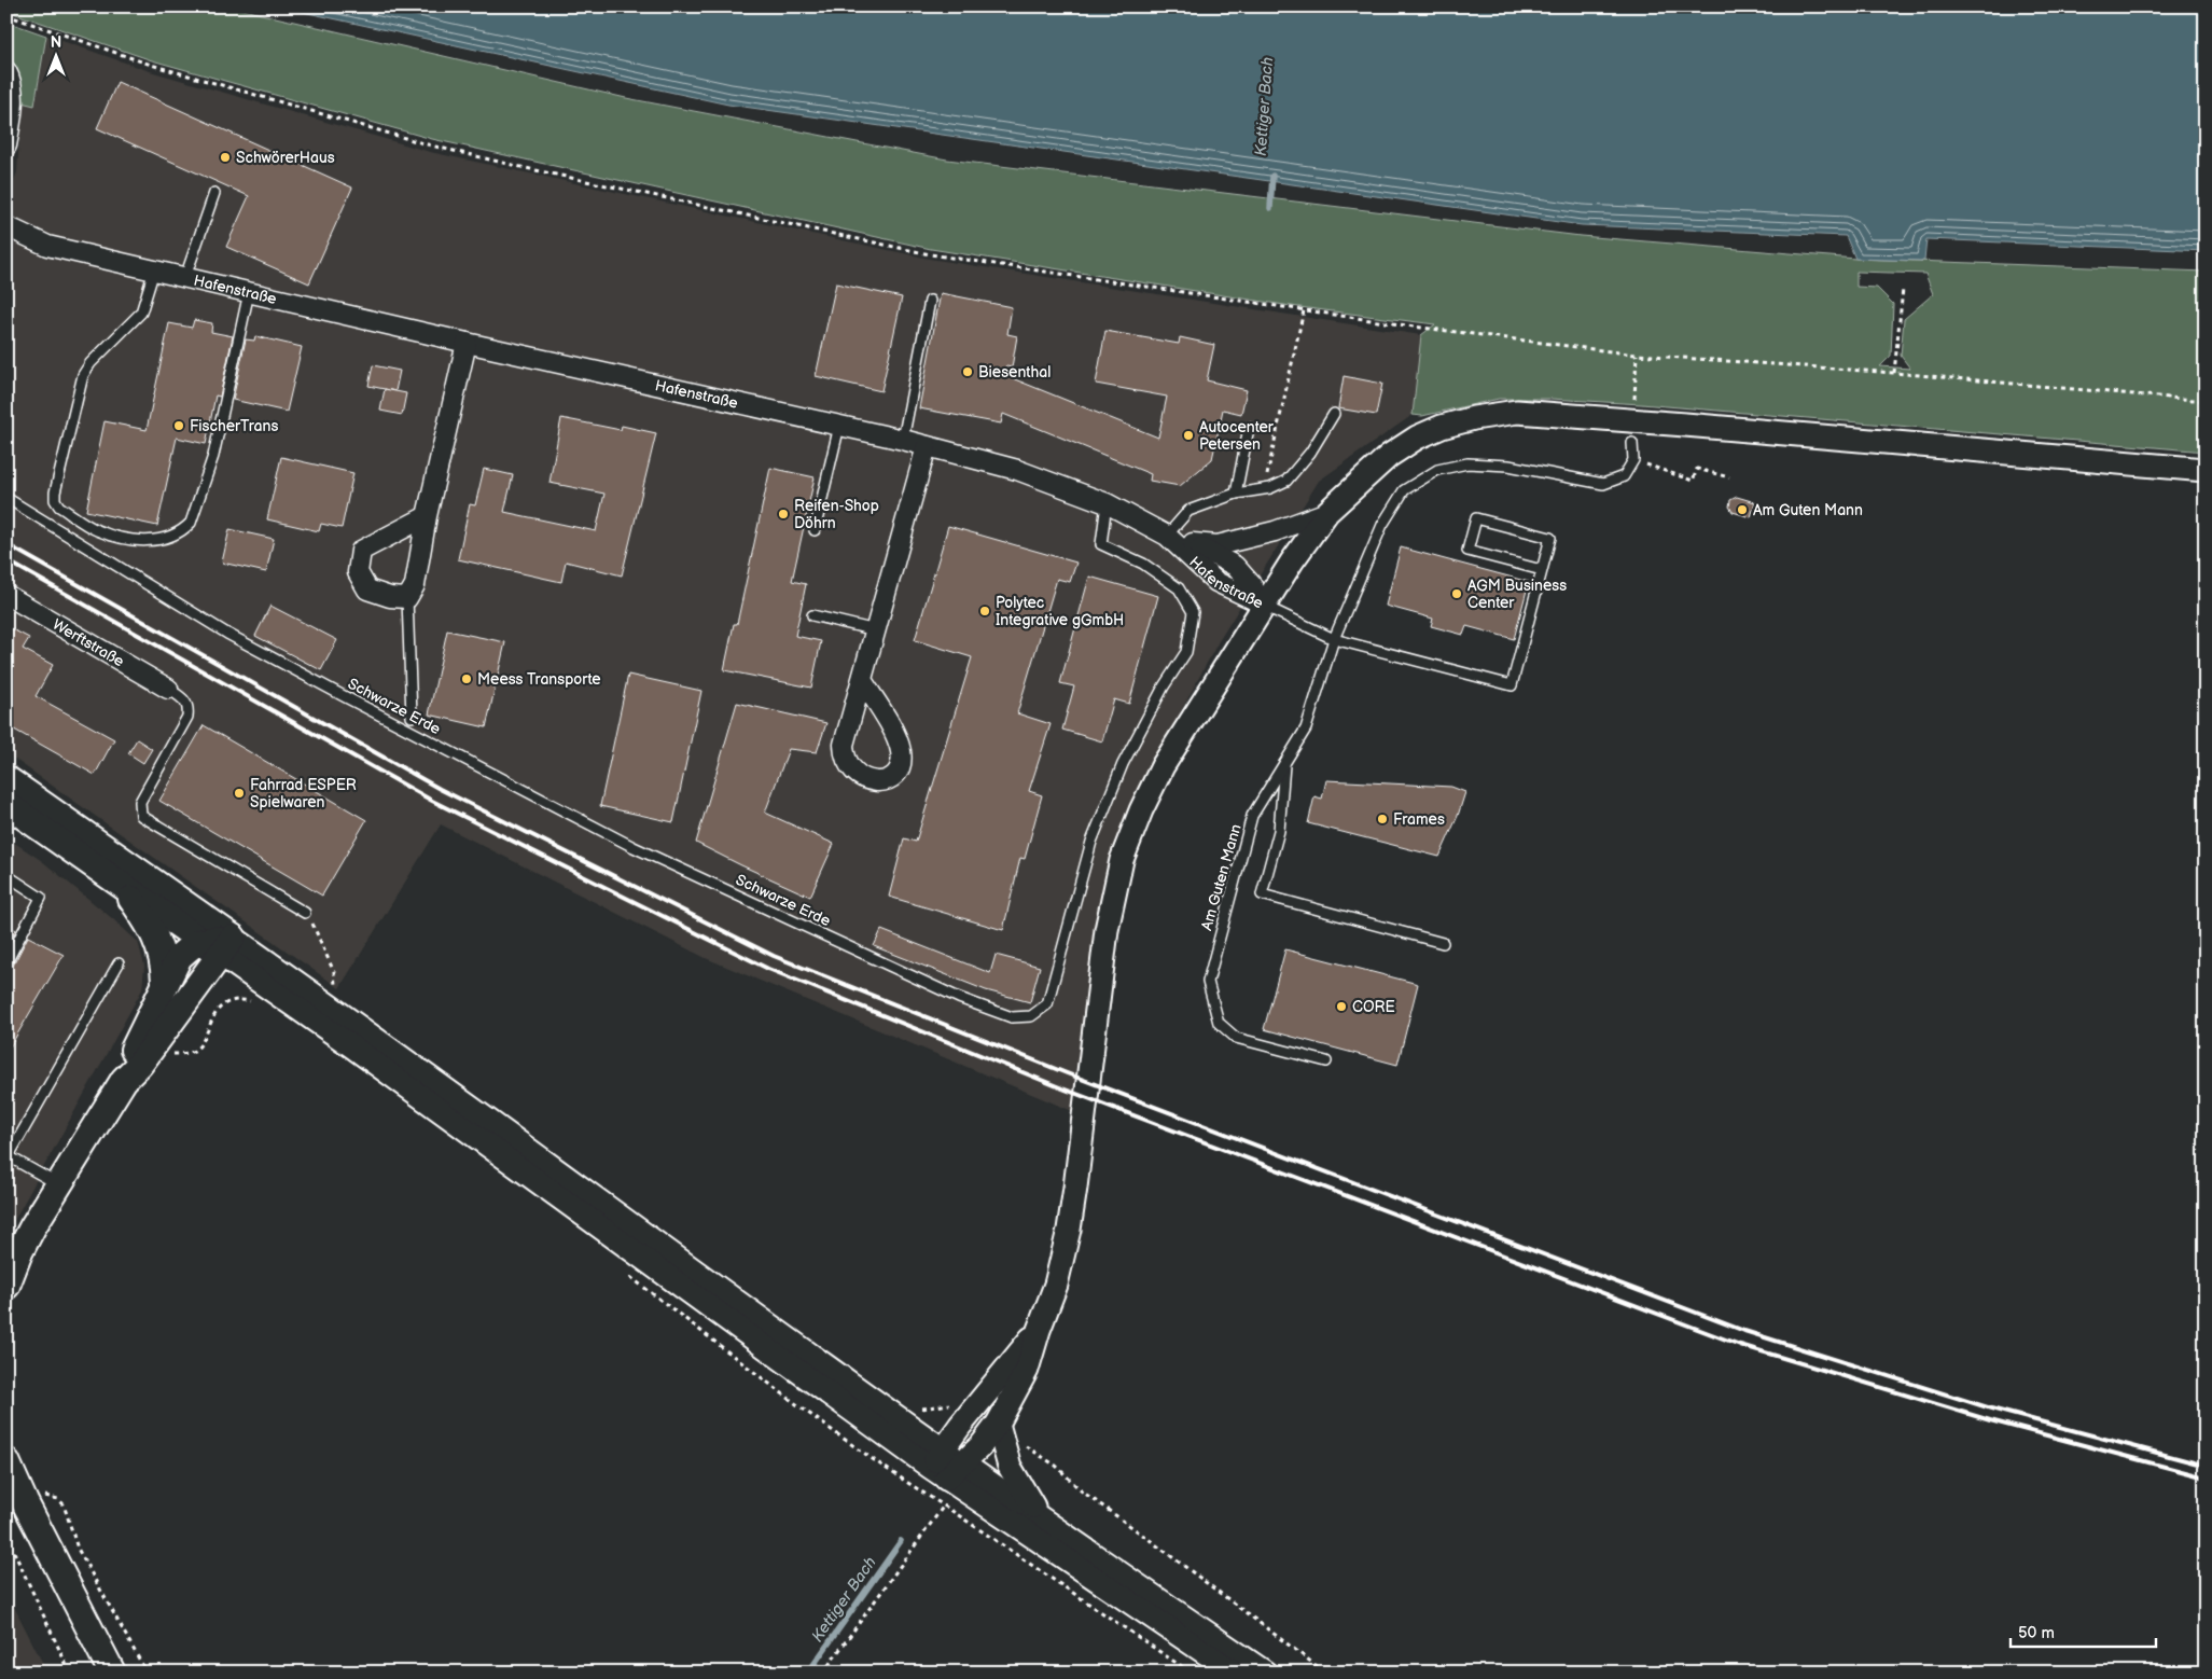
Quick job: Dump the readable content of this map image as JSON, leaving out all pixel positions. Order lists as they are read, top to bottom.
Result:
{
  "streets": {
    "street": ["Hafenstraße", "Werftstraße"],
    "lane": ["Schwarze Erde", "Am Guten Mann"]
  },
  "crossings": [
    ["Hafenstraße", "Schwarze Erde"]
  ],
  "water": ["Kettiger Bach"],
  "places": [
    "SchwörerHaus",
    "Biesenthal",
    "FischerTrans",
    "Autocenter Petersen",
    "Am Guten Mann",
    "Reifen-Shop Döhrn",
    "AGM Business Center",
    "Polytec Integrative gGmbH",
    "Meess Transporte",
    "Fahrrad ESPER Spielwaren",
    "Frames",
    "CORE"
  ],
  "scale_bar": "50 m",
  "north": "top"
}
